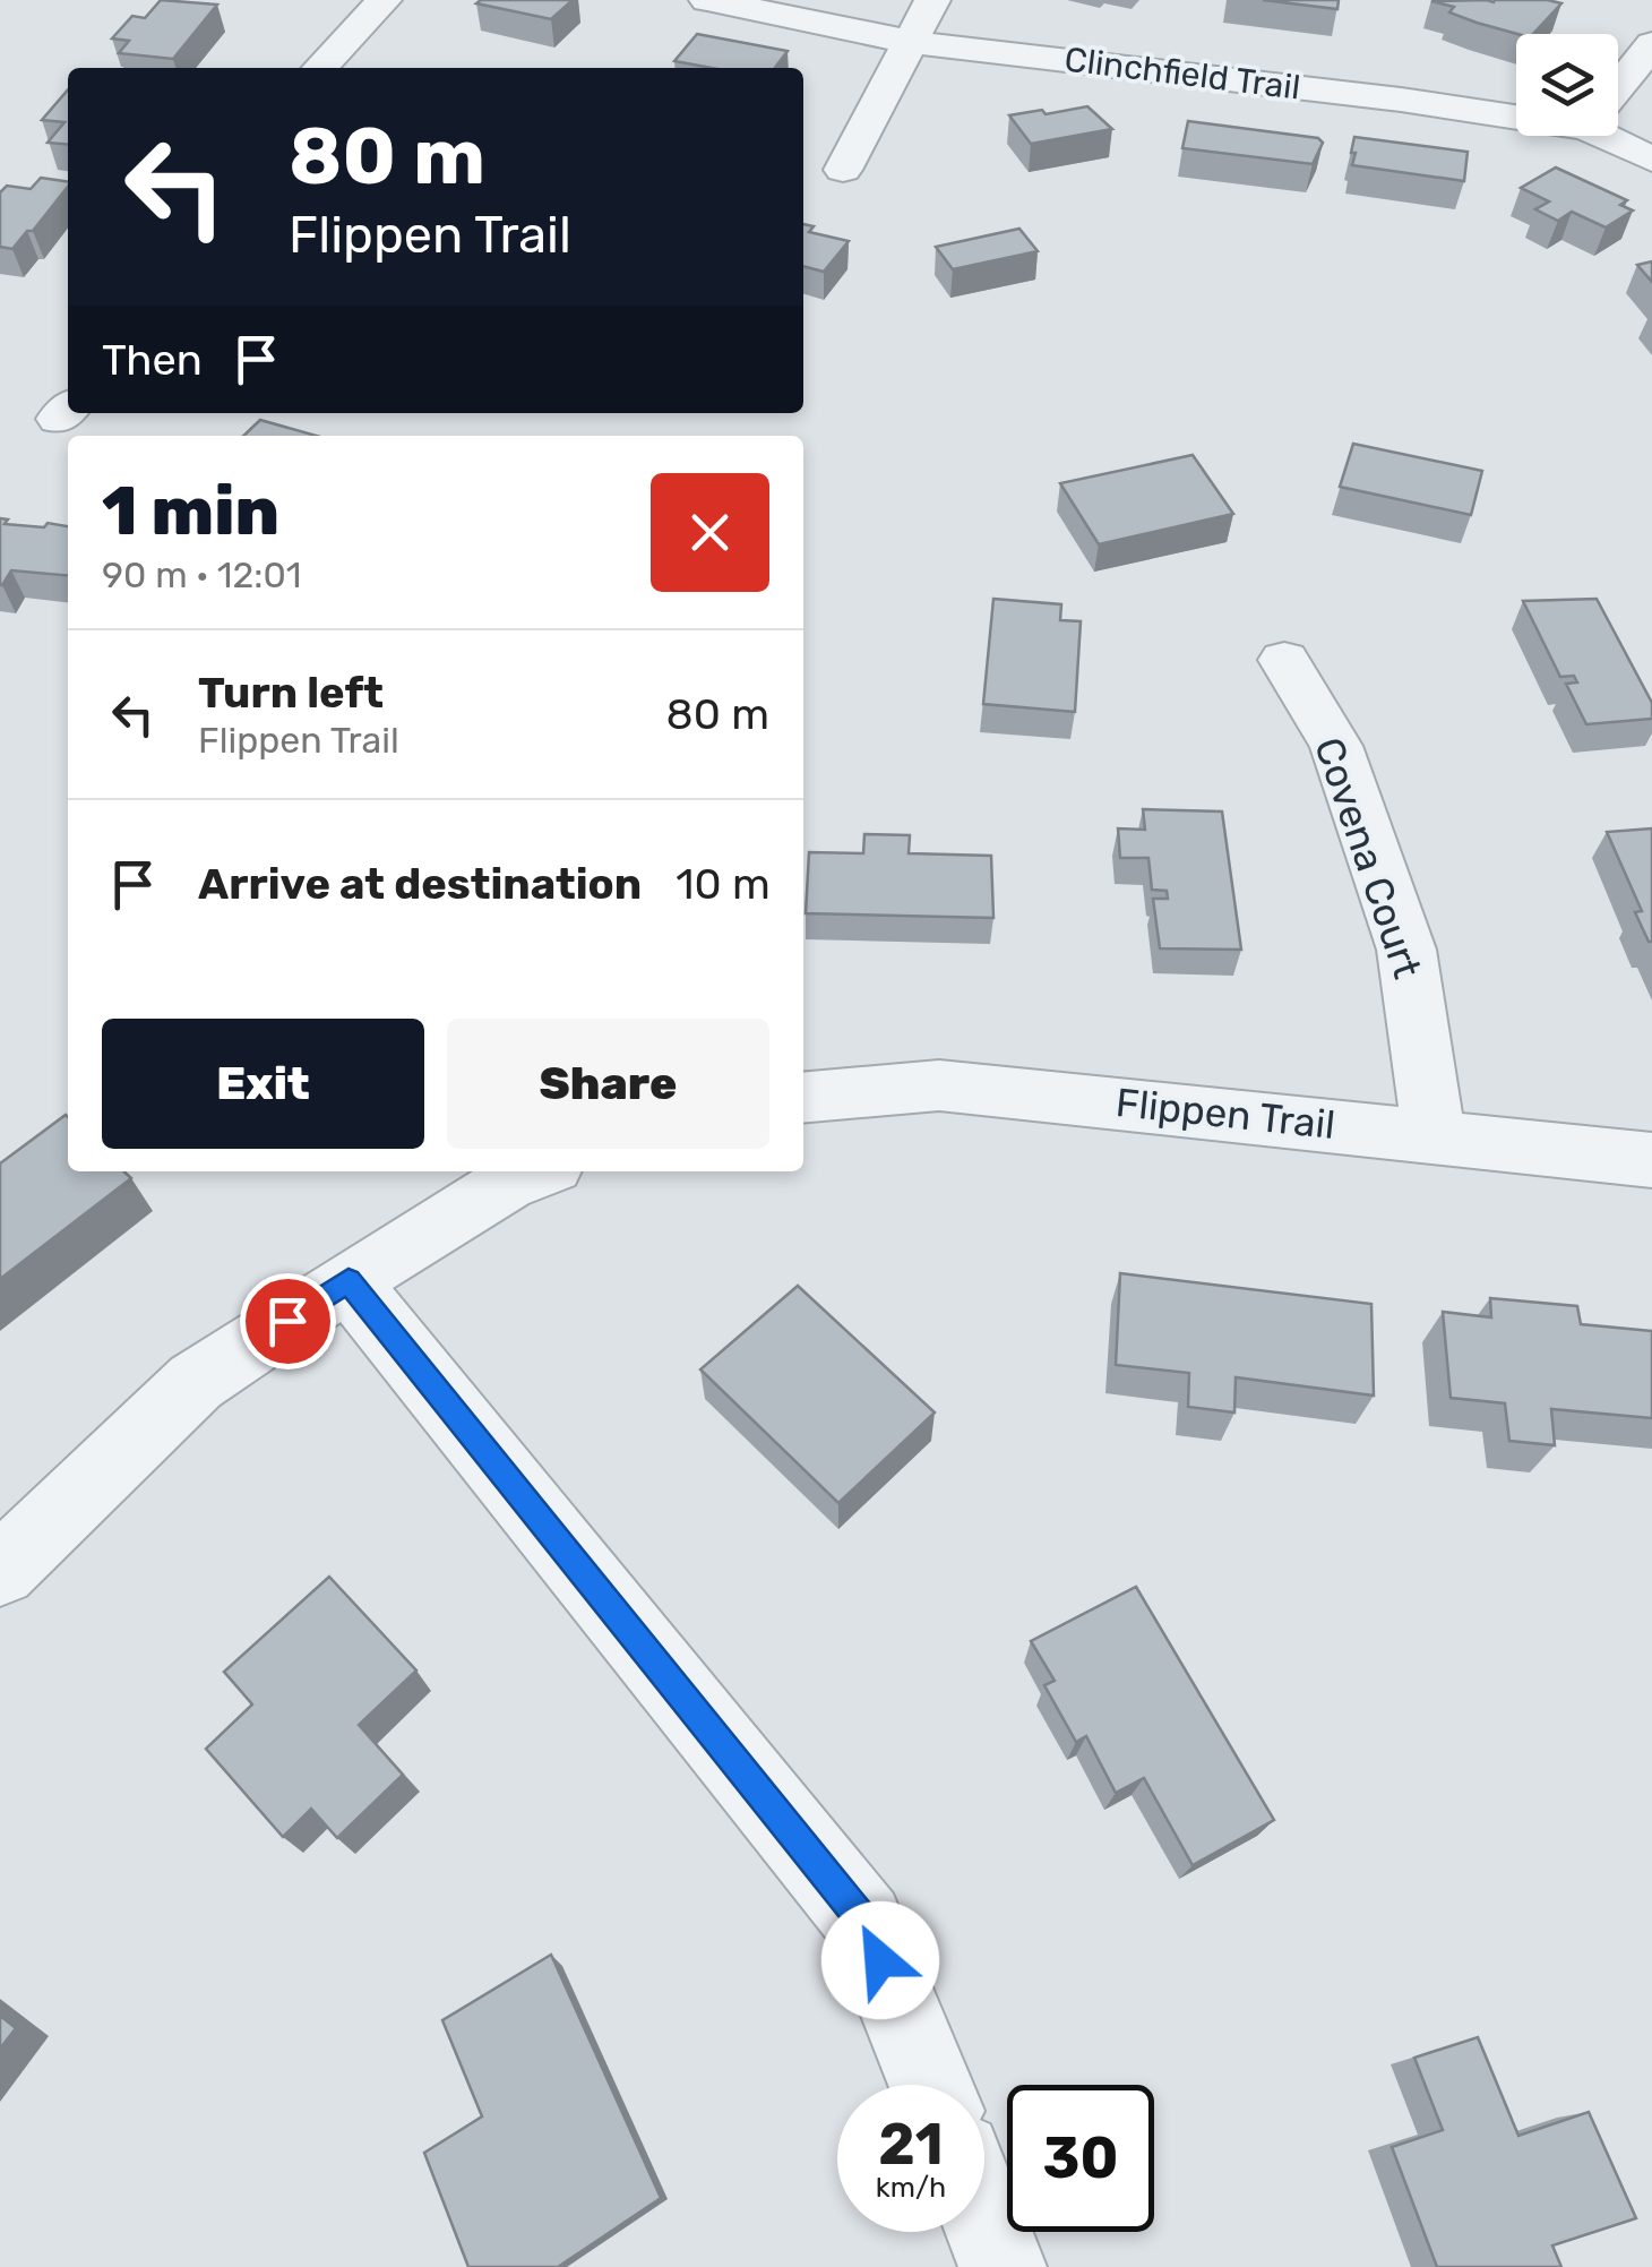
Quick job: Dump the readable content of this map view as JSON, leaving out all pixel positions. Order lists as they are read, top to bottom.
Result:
{
  "streets": {
    "street": ["Clinchfield Trail", "Covena Court", "Flippen Trail"]
  },
  "crossings": [
    ["Covena Court", "Flippen Trail"]
  ],
  "page": {
    "turn": ["80 m", "Flippen Trail"],
    "then": "Then",
    "heading": ["1 min", "90 m · 12:01"],
    "list": [
      {
        "name": "Turn left",
        "note": "Flippen Trail",
        "value": "80 m"
      },
      {
        "name": "Arrive at destination",
        "value": "10 m"
      }
    ],
    "buttons": ["Exit", "Share"],
    "speed": "21 km/h",
    "limit": "30"
  }
}
